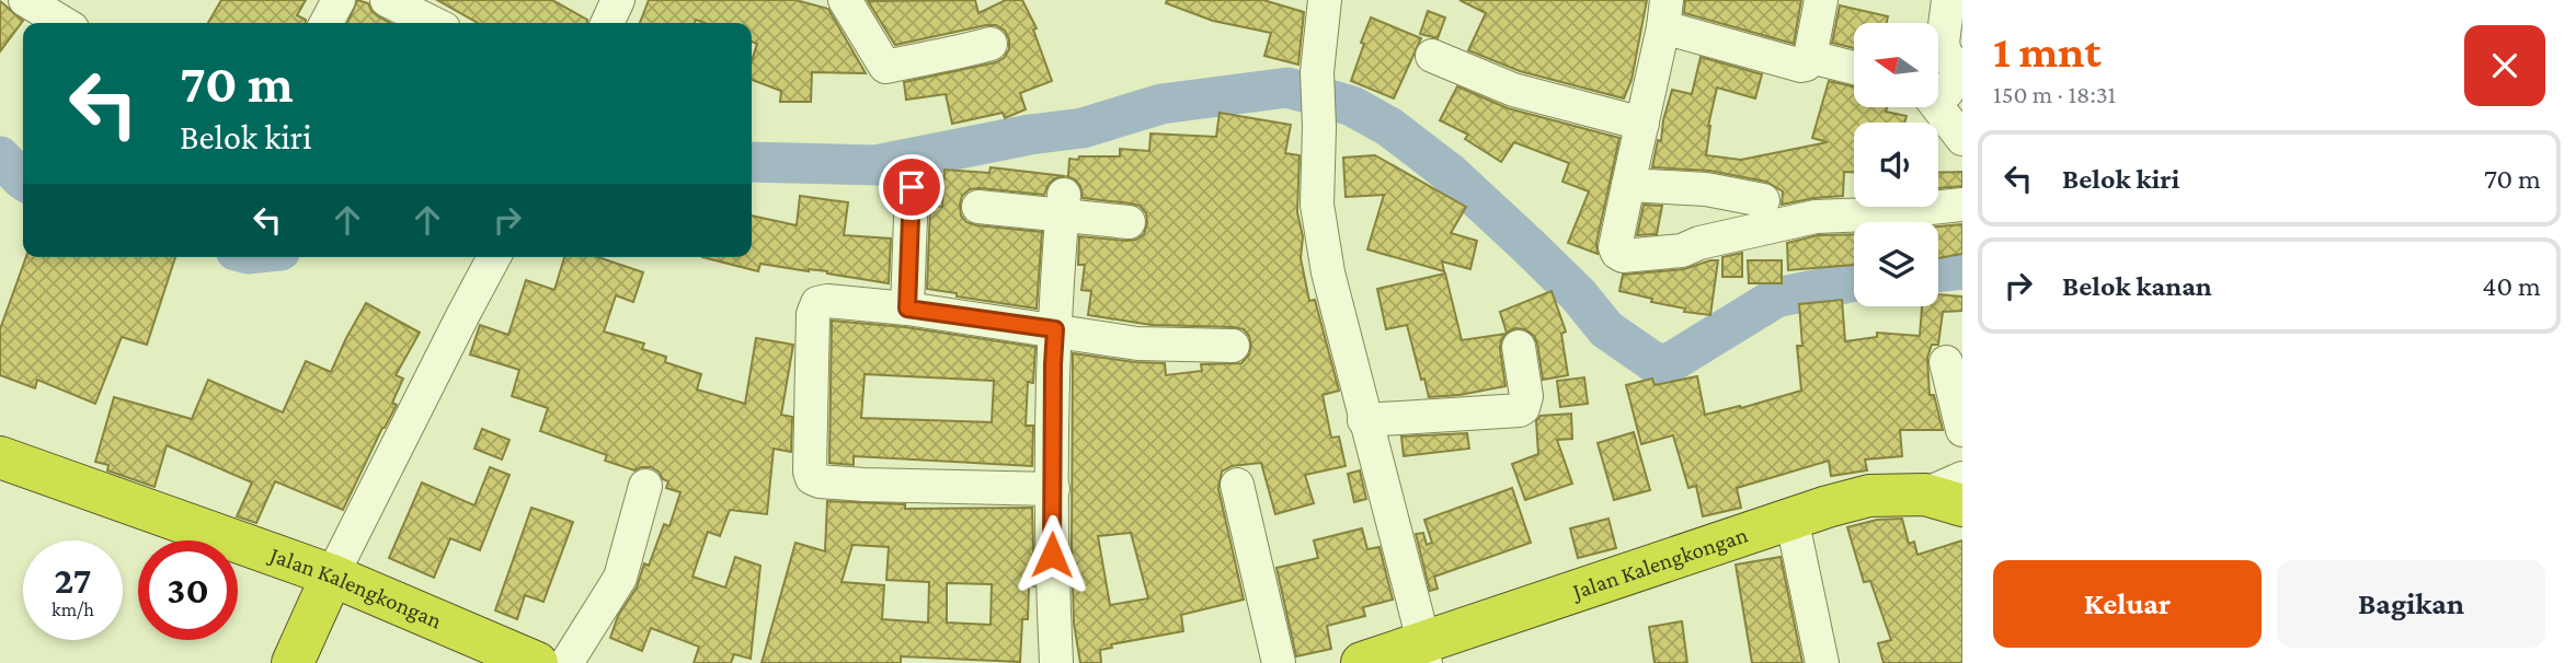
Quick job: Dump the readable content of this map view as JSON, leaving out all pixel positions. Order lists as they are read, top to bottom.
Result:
{
  "streets": {
    "highway": ["Jalan Kalengkongan"]
  },
  "north": "left",
  "page": {
    "heading": ["1 mnt", "150 m · 18:31"],
    "turn": ["70 m", "Belok kiri"],
    "list": [
      {
        "name": "Belok kiri",
        "value": "70 m"
      },
      {
        "name": "Belok kanan",
        "value": "40 m"
      }
    ],
    "speed": "27 km/h",
    "limit": "30",
    "buttons": ["Keluar", "Bagikan"]
  }
}
